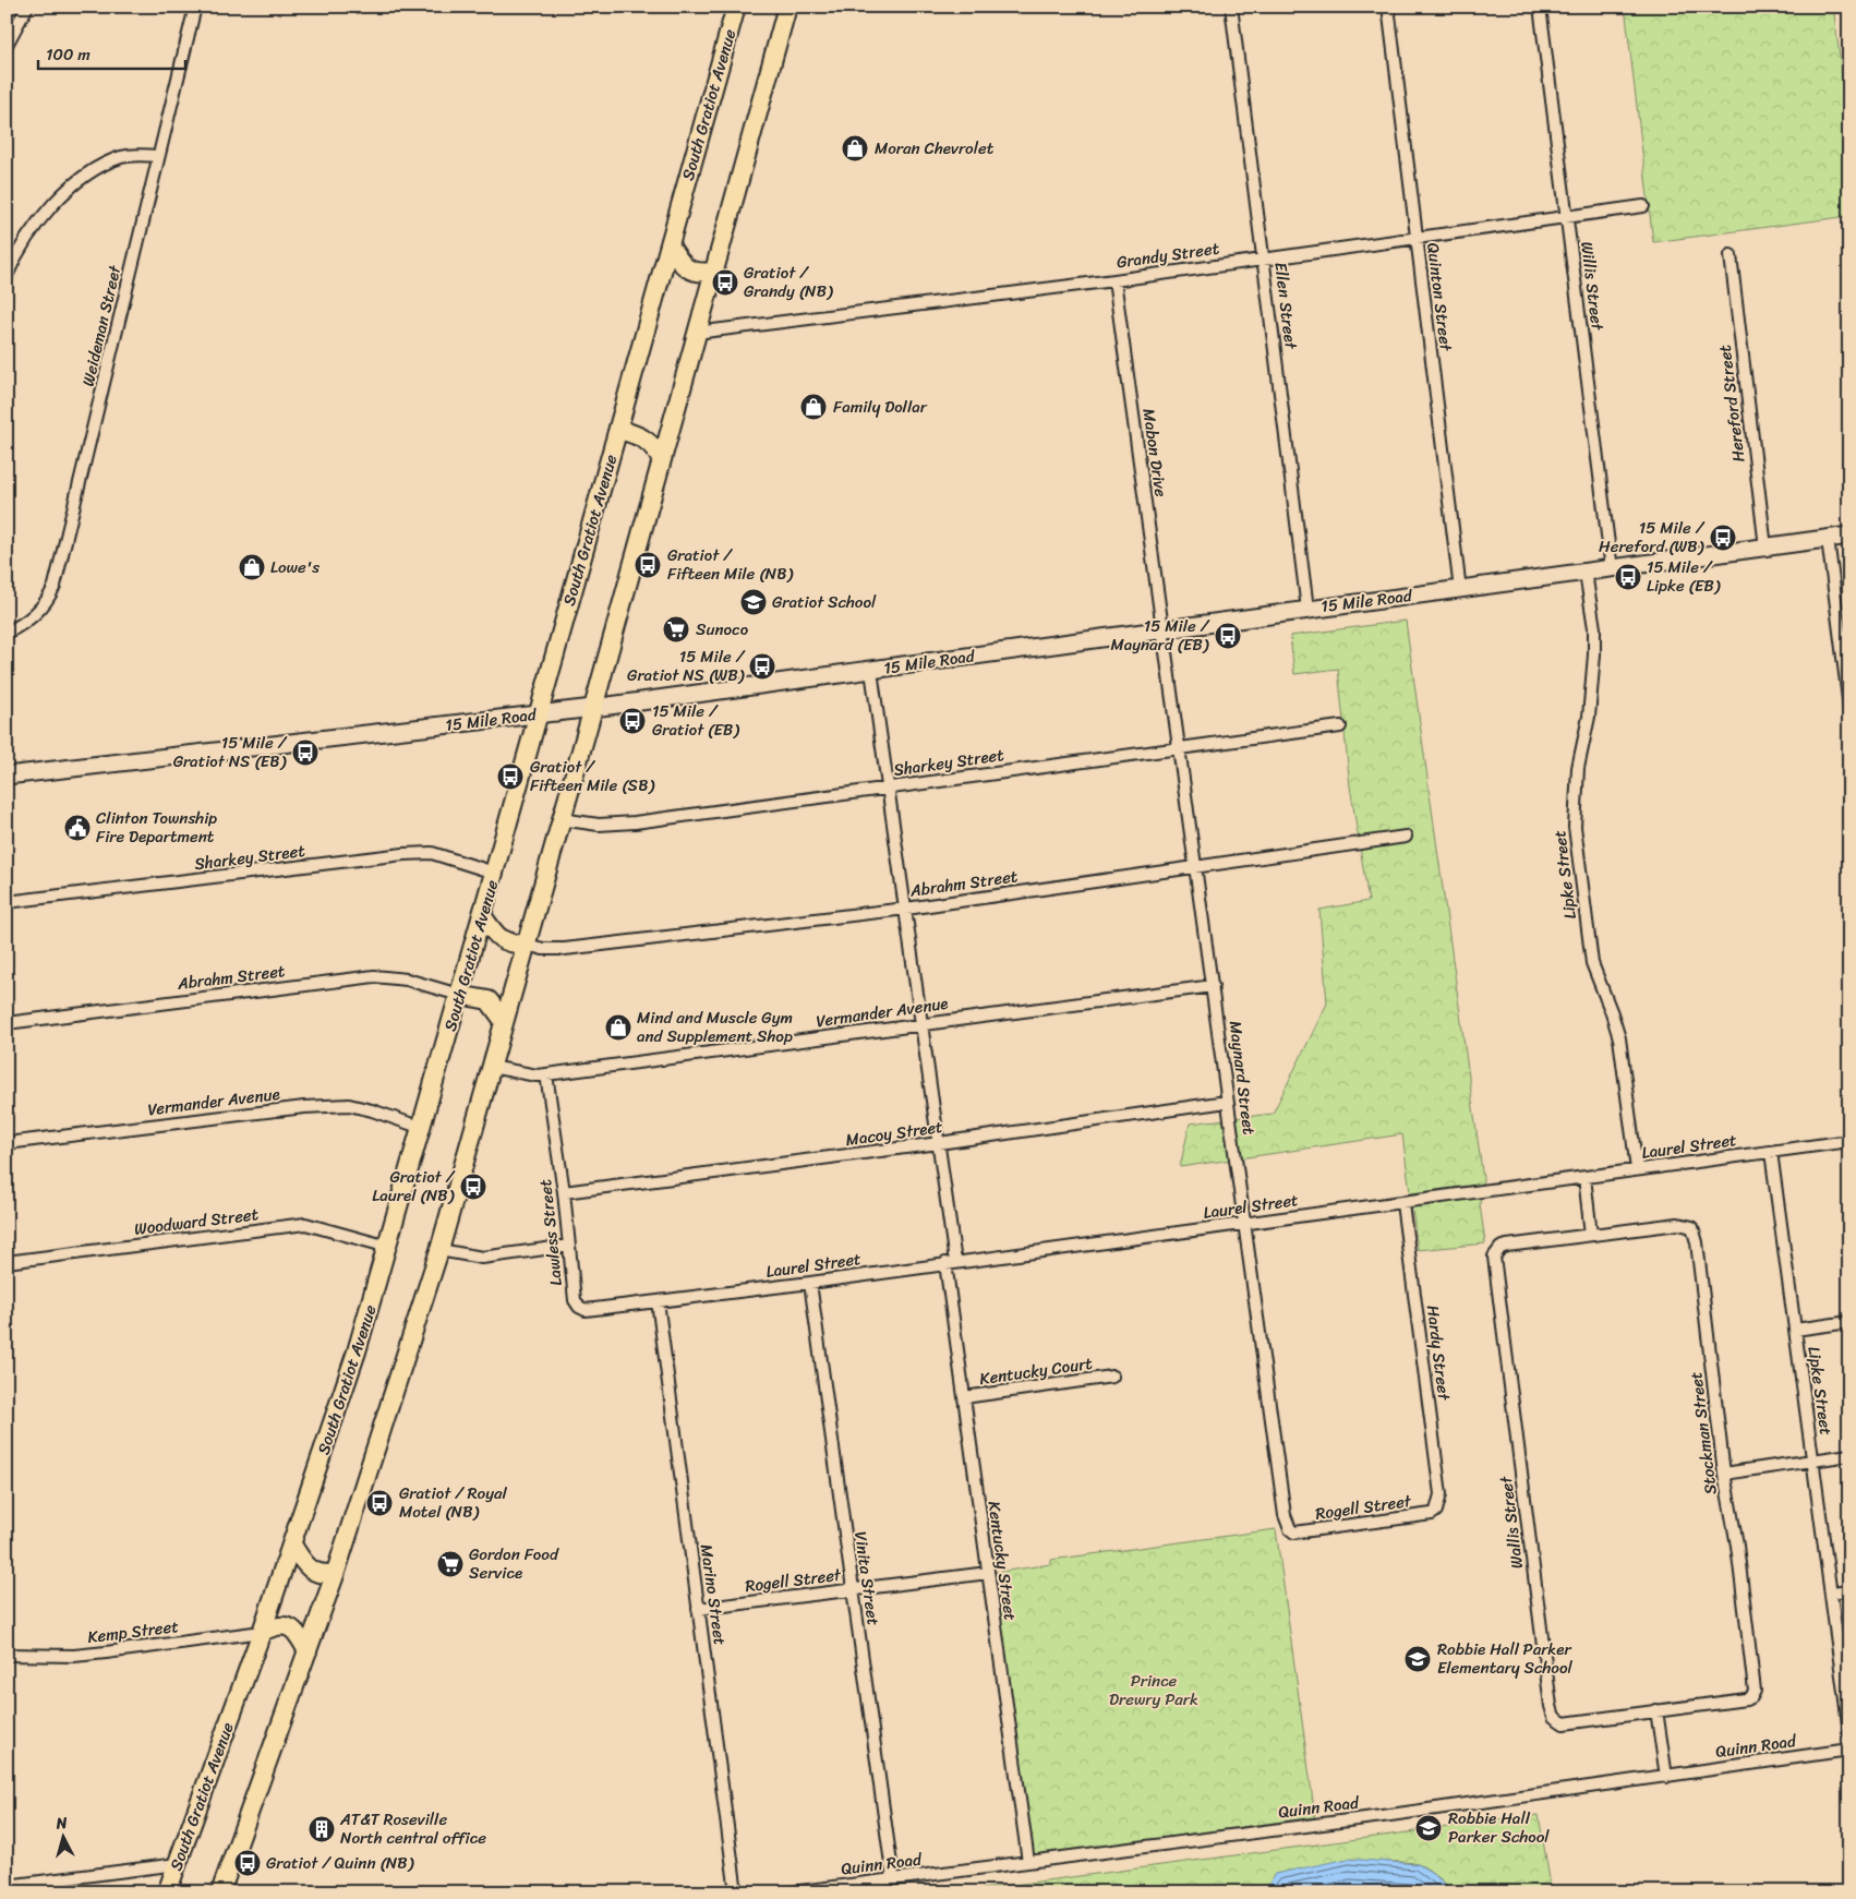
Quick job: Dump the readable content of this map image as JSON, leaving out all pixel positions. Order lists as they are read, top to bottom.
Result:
{
  "streets": {
    "main road": ["South Gratiot Avenue", "15 Mile Road"],
    "street": [
      "Grandy Street",
      "Willis Street",
      "Quinton Street",
      "Ellen Street",
      "Weideman Street",
      "Hereford Street",
      "Mabon Drive",
      "Sharkey Street",
      "Lipke Street",
      "Abrahm Street",
      "Vermander Avenue",
      "Maynard Street",
      "Macoy Street",
      "Laurel Street",
      "Woodward Street",
      "Lawless Street",
      "Hardy Street",
      "Kentucky Court",
      "Stockman Street",
      "Rogell Street",
      "Wallis Street",
      "Kentucky Street",
      "Vinita Street",
      "Marino Street",
      "Kemp Street",
      "Quinn Road"
    ]
  },
  "crossings": [
    ["South Gratiot Avenue", "15 Mile Road"],
    ["South Gratiot Avenue", "Sharkey Street"],
    ["South Gratiot Avenue", "Abrahm Street"],
    ["South Gratiot Avenue", "Vermander Avenue"],
    ["South Gratiot Avenue", "Woodward Street"],
    ["South Gratiot Avenue", "Kemp Street"],
    ["Grandy Street", "Willis Street"],
    ["Grandy Street", "Quinton Street"],
    ["Grandy Street", "Ellen Street"],
    ["Grandy Street", "Mabon Drive"],
    ["Willis Street", "15 Mile Road"],
    ["Quinton Street", "15 Mile Road"],
    ["Ellen Street", "15 Mile Road"],
    ["Hereford Street", "15 Mile Road"],
    ["Mabon Drive", "15 Mile Road"],
    ["Mabon Drive", "Maynard Street"],
    ["15 Mile Road", "Lipke Street"],
    ["15 Mile Road", "Maynard Street"],
    ["15 Mile Road", "Kentucky Street"],
    ["Sharkey Street", "Maynard Street"],
    ["Sharkey Street", "Kentucky Street"],
    ["Lipke Street", "Laurel Street"],
    ["Abrahm Street", "Maynard Street"],
    ["Abrahm Street", "Kentucky Street"],
    ["Vermander Avenue", "Maynard Street"],
    ["Vermander Avenue", "Lawless Street"],
    ["Vermander Avenue", "Kentucky Street"],
    ["Maynard Street", "Macoy Street"],
    ["Maynard Street", "Laurel Street"],
    ["Maynard Street", "Rogell Street"],
    ["Macoy Street", "Lawless Street"],
    ["Macoy Street", "Kentucky Street"],
    ["Laurel Street", "Lawless Street"],
    ["Laurel Street", "Hardy Street"],
    ["Laurel Street", "Kentucky Street"],
    ["Laurel Street", "Vinita Street"],
    ["Laurel Street", "Marino Street"],
    ["Lawless Street", "Marino Street"],
    ["Hardy Street", "Rogell Street"],
    ["Kentucky Court", "Kentucky Street"],
    ["Stockman Street", "Wallis Street"],
    ["Rogell Street", "Kentucky Street"],
    ["Rogell Street", "Vinita Street"],
    ["Rogell Street", "Marino Street"],
    ["Kentucky Street", "Quinn Road"],
    ["Vinita Street", "Quinn Road"]
  ],
  "parks": ["Prince Drewry Park"],
  "places": {
    "shop": [
      "Moran Chevrolet",
      "Family Dollar",
      "Lowe's",
      "Mind and Muscle Gym and Supplement Shop"
    ],
    "bus stop": [
      "Gratiot / Grandy (NB)",
      "15 Mile / Hereford (WB)",
      "Gratiot / Fifteen Mile (NB)",
      "15 Mile / Lipke (EB)",
      "15 Mile / Maynard (EB)",
      "15 Mile / Gratiot NS (WB)",
      "15 Mile / Gratiot (EB)",
      "15 Mile / Gratiot NS (EB)",
      "Gratiot / Fifteen Mile (SB)",
      "Gratiot / Laurel (NB)",
      "Gratiot / Royal Motel (NB)",
      "Gratiot / Quinn (NB)"
    ],
    "school or university": ["Gratiot School", "Robbie Hall Parker Elementary School", "Robbie Hall Parker School"],
    "supermarket": ["Sunoco", "Gordon Food Service"],
    "public building": ["Clinton Township Fire Department"],
    "building": ["AT&T Roseville North central office"]
  },
  "scale_bar": "100 m",
  "north": "top"
}
